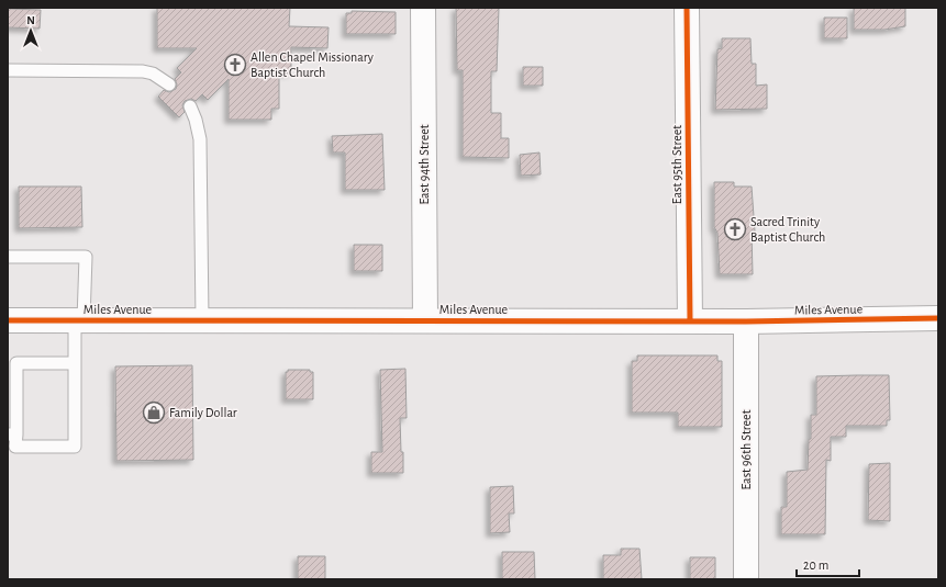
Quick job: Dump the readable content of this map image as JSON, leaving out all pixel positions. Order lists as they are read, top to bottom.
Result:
{
  "streets": {
    "main road": [
      "East 94th Street",
      "East 95th Street",
      "Miles Avenue",
      "East 96th Street"
    ]
  },
  "crossings": [
    ["East 94th Street", "Miles Avenue"],
    ["East 95th Street", "Miles Avenue"],
    ["Miles Avenue", "East 96th Street"]
  ],
  "places": {
    "church": ["Allen Chapel Missionary Baptist Church", "Sacred Trinity Baptist Church"],
    "shop": ["Family Dollar"]
  },
  "scale_bar": "20 m",
  "north": "top"
}
